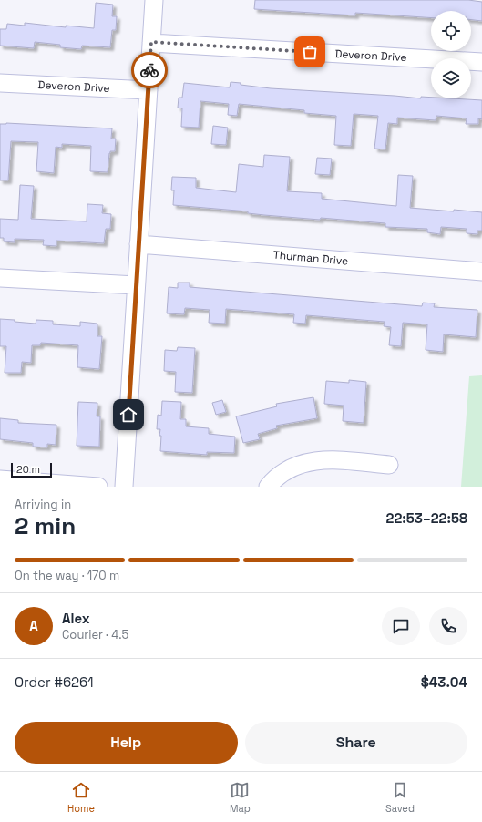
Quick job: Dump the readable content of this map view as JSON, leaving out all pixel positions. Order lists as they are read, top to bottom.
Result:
{
  "streets": {
    "street": ["Deveron Drive", "Thurman Drive"]
  },
  "scale_bar": "20 m",
  "page": {
    "scale": "20 m",
    "heading": ["2 min", "Arriving in", "22:53–22:58"],
    "panel": [
      "Alex",
      "Courier · 4.5",
      "Order #6261",
      "$43.04"
    ],
    "bar": "On the way · 170 m",
    "round": "A",
    "buttons": ["Help", "Share"],
    "tabs": ["Home", "Map", "Saved"]
  }
}
